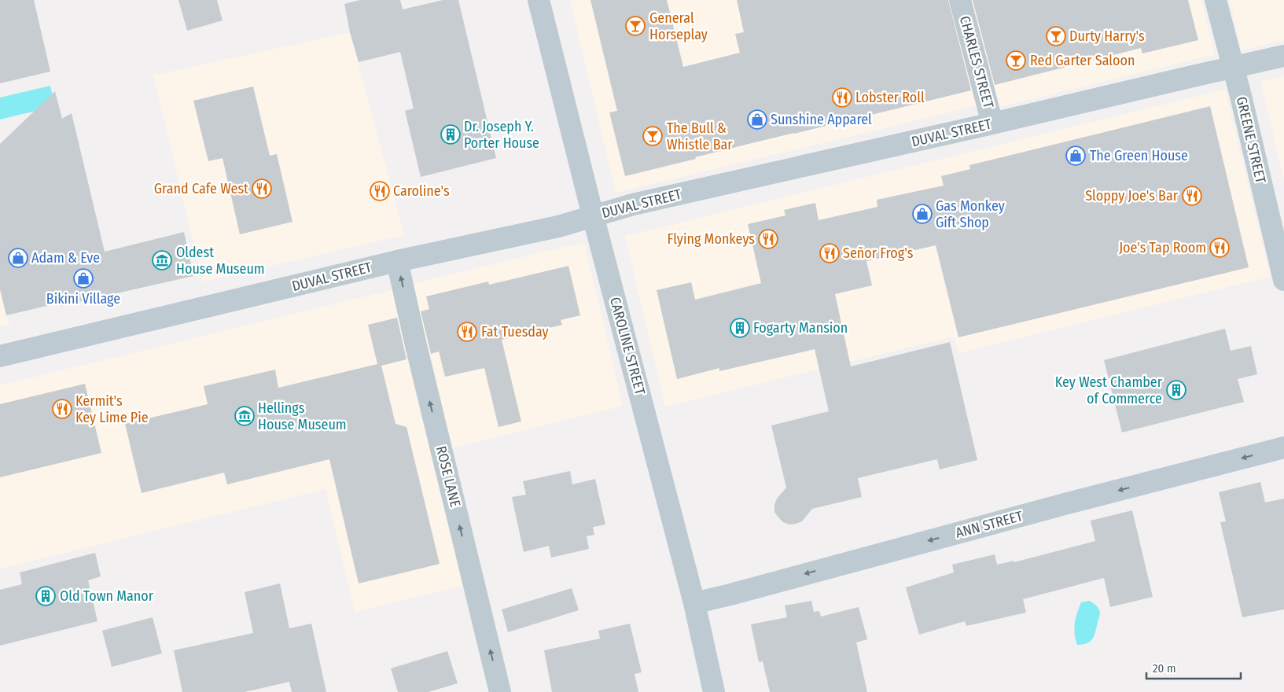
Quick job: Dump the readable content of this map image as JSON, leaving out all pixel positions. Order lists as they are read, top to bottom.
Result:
{
  "streets": {
    "street": [
      "CHARLES STREET",
      "DUVAL STREET",
      "GREENE STREET",
      "CAROLINE STREET",
      "ROSE LANE",
      "ANN STREET"
    ]
  },
  "crossings": [
    ["CHARLES STREET", "DUVAL STREET"],
    ["DUVAL STREET", "GREENE STREET"],
    ["DUVAL STREET", "CAROLINE STREET"],
    ["DUVAL STREET", "ROSE LANE"],
    ["CAROLINE STREET", "ANN STREET"]
  ],
  "one_way": ["ROSE LANE", "ANN STREET"],
  "places": {
    "bar": [
      "General Horseplay",
      "Durty Harry's",
      "Red Garter Saloon",
      "The Bull & Whistle Bar"
    ],
    "restaurant": [
      "Lobster Roll",
      "Grand Cafe West",
      "Caroline's",
      "Sloppy Joe's Bar",
      "Flying Monkeys",
      "Joe's Tap Room",
      "Señor Frog's",
      "Fat Tuesday",
      "Kermit's Key Lime Pie"
    ],
    "shop": [
      "Sunshine Apparel",
      "The Green House",
      "Gas Monkey Gift Shop",
      "Adam & Eve",
      "Bikini Village"
    ],
    "building": [
      "Dr. Joseph Y. Porter House",
      "Fogarty Mansion",
      "Key West Chamber of Commerce",
      "Old Town Manor"
    ],
    "museum": ["Oldest House Museum", "Hellings House Museum"]
  },
  "scale_bar": "20 m"
}
